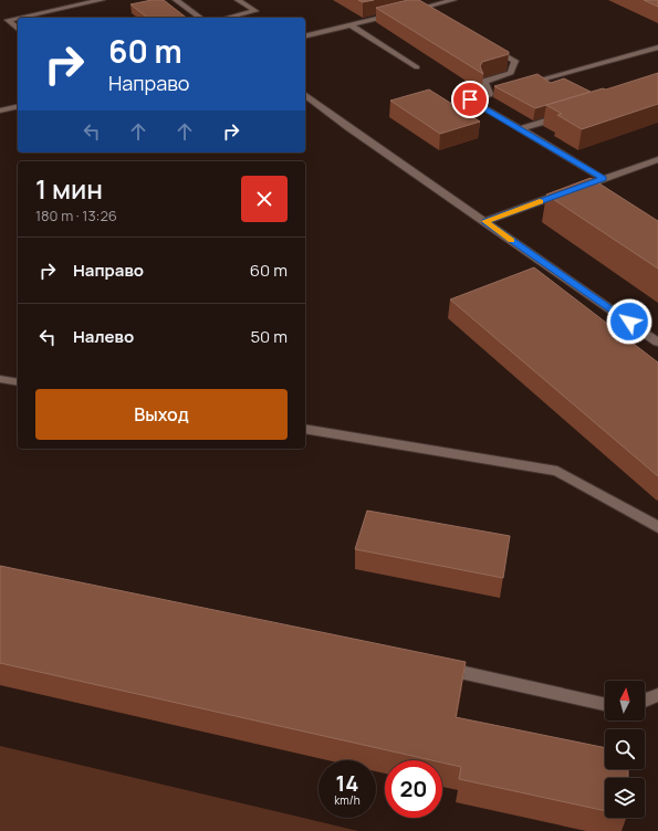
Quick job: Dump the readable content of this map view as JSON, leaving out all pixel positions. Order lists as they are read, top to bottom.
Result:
{
  "north": "top",
  "page": {
    "turn": ["60 m", "Направо"],
    "heading": ["1 мин", "180 m · 13:26"],
    "list": [
      {
        "name": "Направо",
        "value": "60 m"
      },
      {
        "name": "Налево",
        "value": "50 m"
      }
    ],
    "buttons": "Выход",
    "speed": "14 km/h",
    "limit": "20"
  }
}
